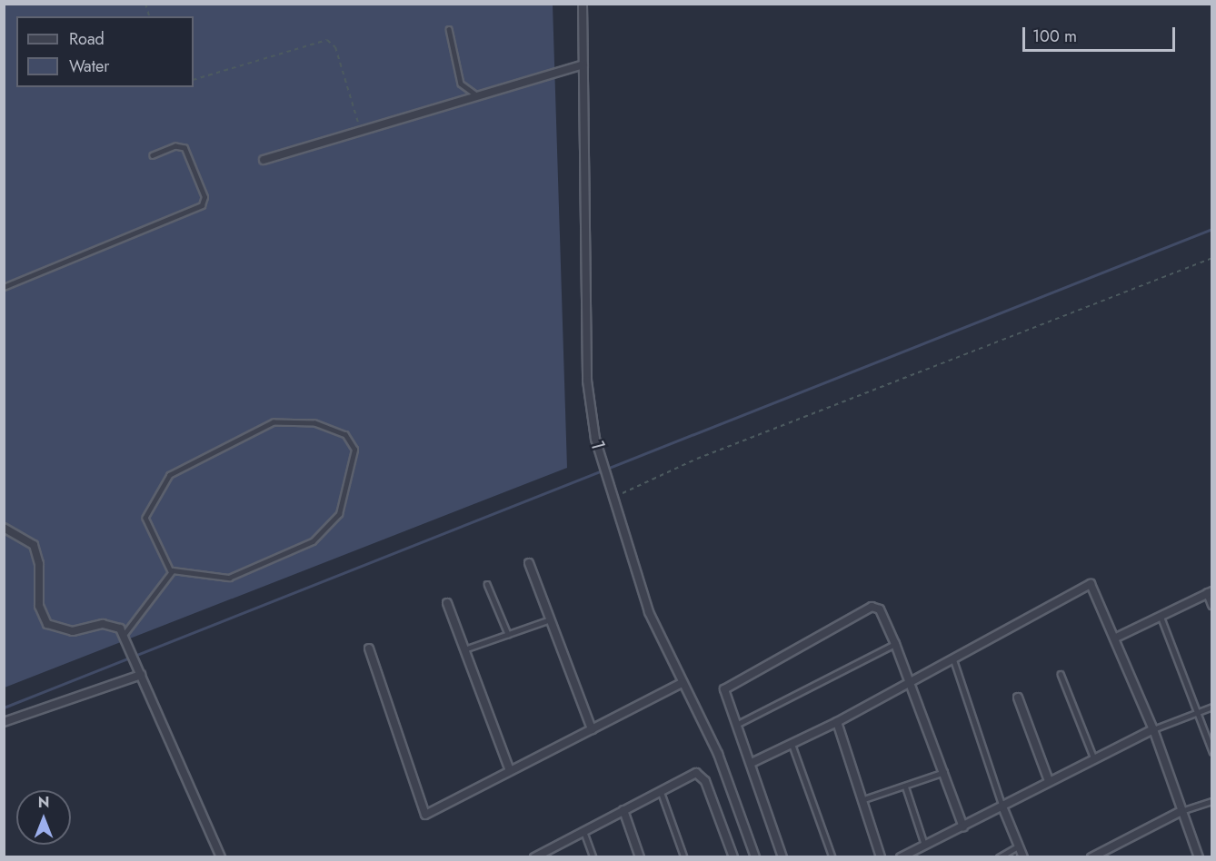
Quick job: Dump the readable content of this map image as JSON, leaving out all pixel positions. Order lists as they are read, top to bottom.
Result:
{
  "streets": {
    "street": ["1"]
  },
  "legend": ["Road", "Water"],
  "scale_bar": "100 m",
  "north": "top"
}
